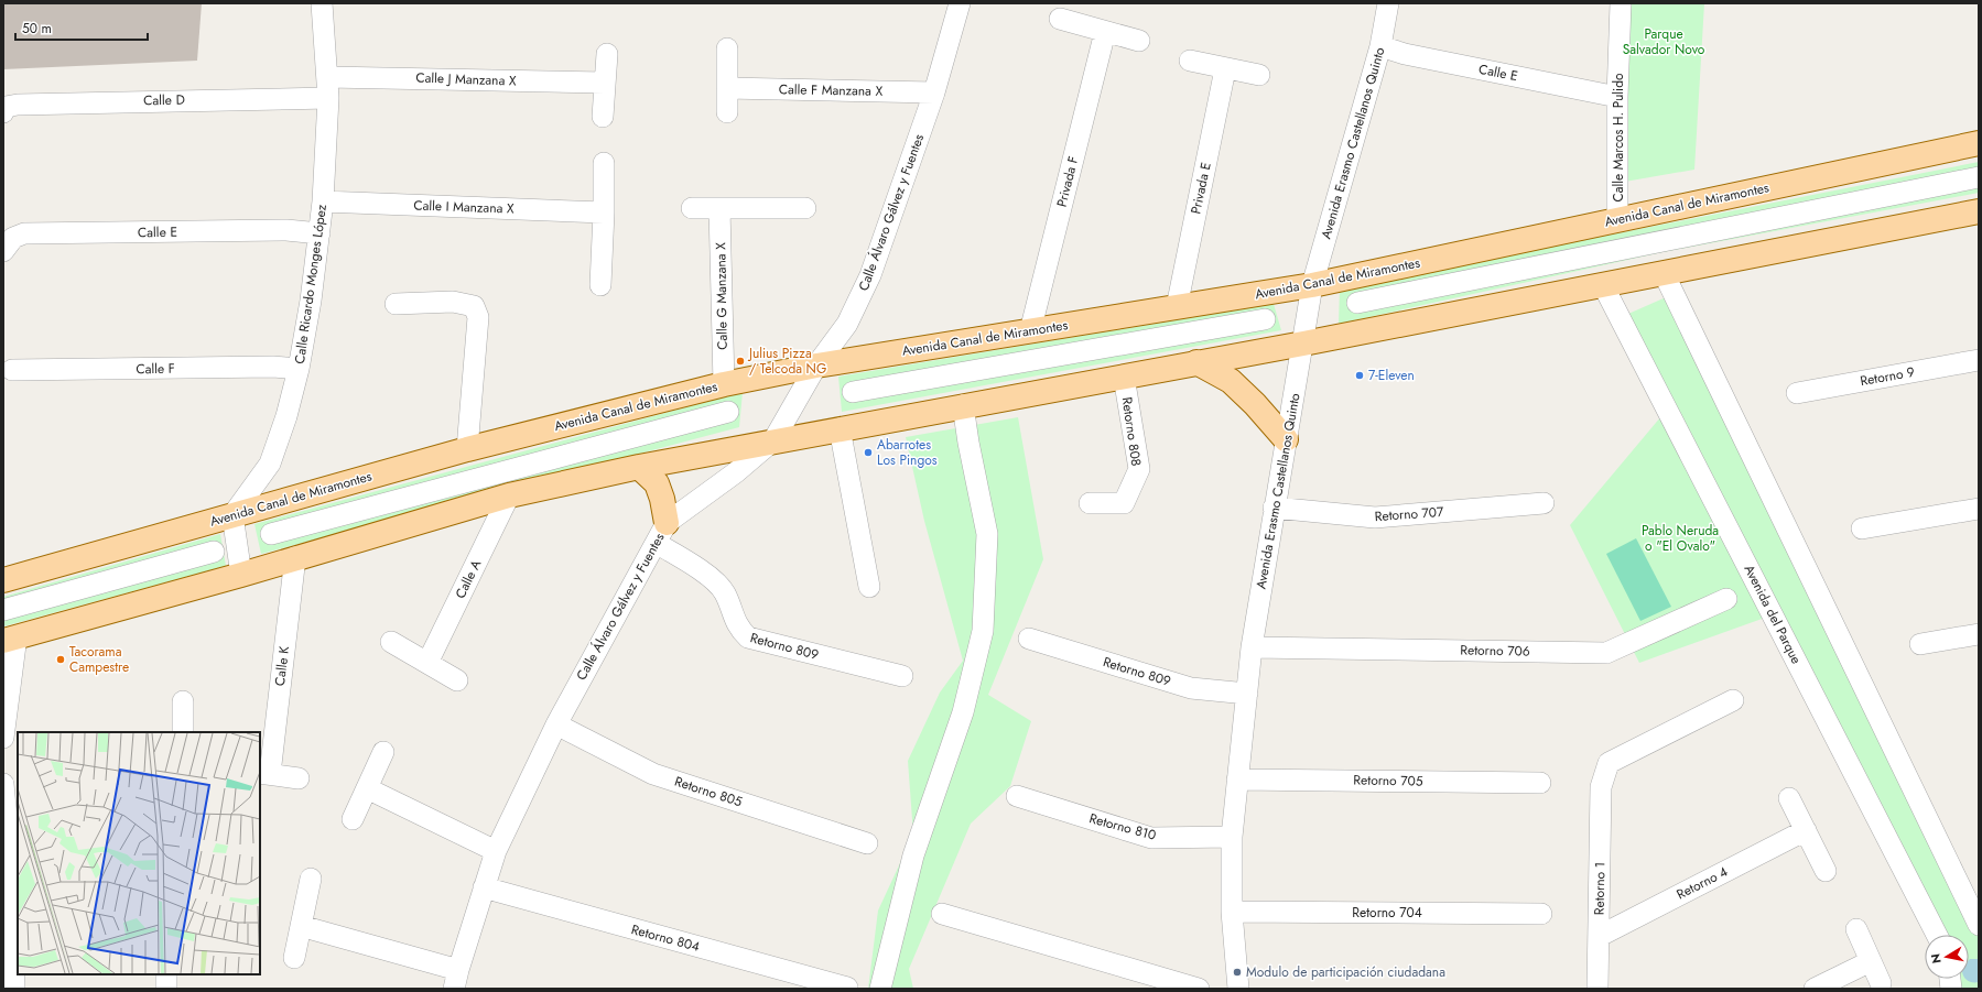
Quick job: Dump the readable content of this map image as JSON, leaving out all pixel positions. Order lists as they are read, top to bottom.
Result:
{
  "streets": {
    "main road": ["Avenida Canal de Miramontes"],
    "street": [
      "Calle E",
      "Calle J Manzana X",
      "Calle F Manzana X",
      "Calle D",
      "Calle Marcos H. Pulido",
      "Avenida Erasmo Castellanos Quinto",
      "Privada F",
      "Privada E",
      "Calle I Manzana X",
      "Calle Álvaro Gálvez y Fuentes",
      "Calle Ricardo Monges López",
      "Calle G Manzana X",
      "Calle F",
      "Retorno 9",
      "Retorno 808",
      "Retorno 707",
      "Calle A",
      "Avenida del Parque",
      "Retorno 809",
      "Retorno 706",
      "Calle K",
      "Retorno 705",
      "Retorno 805",
      "Retorno 810",
      "Retorno 4",
      "Retorno 1",
      "Retorno 704",
      "Retorno 804"
    ]
  },
  "crossings": [
    ["Calle E", "Calle Marcos H. Pulido"],
    ["Calle E", "Avenida Erasmo Castellanos Quinto"],
    ["Calle E", "Calle Ricardo Monges López"],
    ["Calle J Manzana X", "Calle Ricardo Monges López"],
    ["Calle F Manzana X", "Calle Álvaro Gálvez y Fuentes"],
    ["Calle D", "Calle Ricardo Monges López"],
    ["Calle Marcos H. Pulido", "Avenida Canal de Miramontes"],
    ["Avenida Erasmo Castellanos Quinto", "Avenida Canal de Miramontes"],
    ["Avenida Erasmo Castellanos Quinto", "Retorno 707"],
    ["Avenida Erasmo Castellanos Quinto", "Retorno 809"],
    ["Avenida Erasmo Castellanos Quinto", "Retorno 706"],
    ["Avenida Erasmo Castellanos Quinto", "Retorno 705"],
    ["Avenida Erasmo Castellanos Quinto", "Retorno 810"],
    ["Avenida Erasmo Castellanos Quinto", "Retorno 704"],
    ["Privada F", "Avenida Canal de Miramontes"],
    ["Privada E", "Avenida Canal de Miramontes"],
    ["Avenida Canal de Miramontes", "Calle Álvaro Gálvez y Fuentes"],
    ["Avenida Canal de Miramontes", "Calle Ricardo Monges López"],
    ["Avenida Canal de Miramontes", "Calle G Manzana X"],
    ["Calle I Manzana X", "Calle Ricardo Monges López"],
    ["Calle Álvaro Gálvez y Fuentes", "Retorno 809"],
    ["Calle Álvaro Gálvez y Fuentes", "Retorno 805"],
    ["Calle Álvaro Gálvez y Fuentes", "Retorno 804"],
    ["Calle Ricardo Monges López", "Calle F"],
    ["Retorno 4", "Retorno 1"]
  ],
  "parks": ["Parque Salvador Novo", "Pablo Neruda o \"El Ovalo\""],
  "places": [
    "Julius Pizza / Telcoda NG",
    "7-Eleven",
    "Abarrotes Los Pingos",
    "Tacorama Campestre",
    "Modulo de participación ciudadana"
  ],
  "scale_bar": "50 m",
  "north": "left"
}
